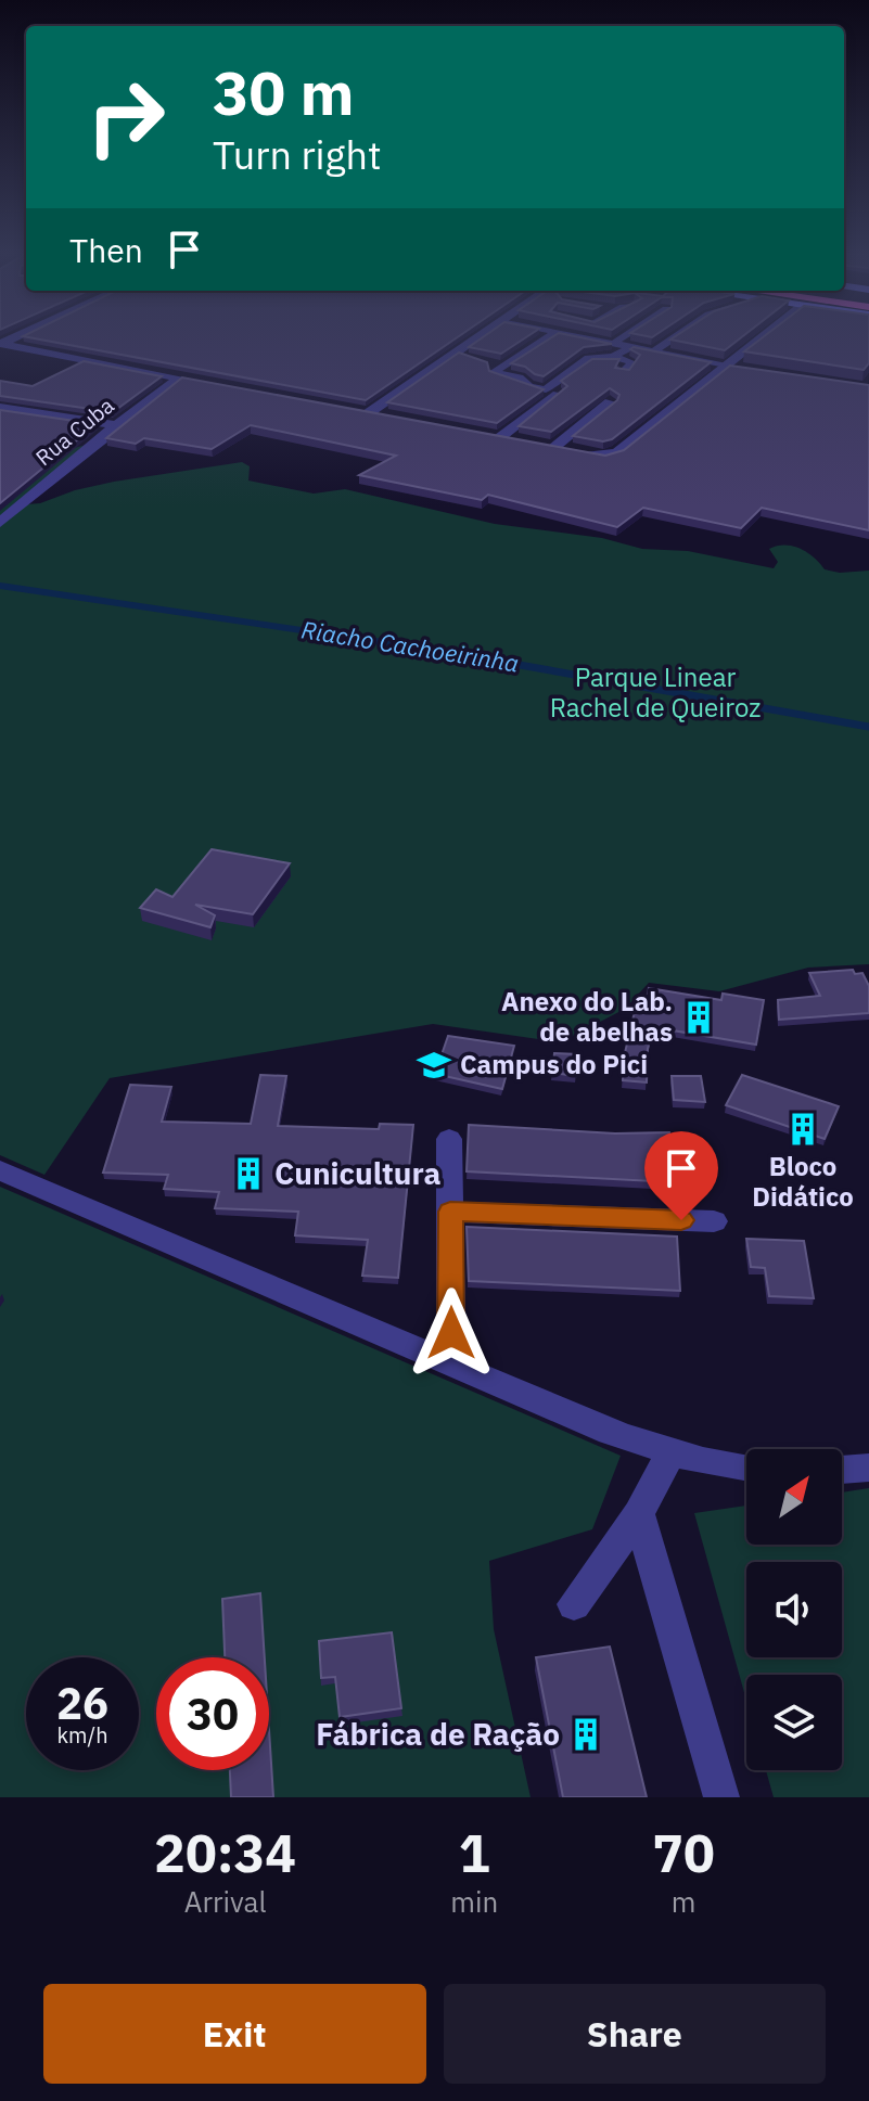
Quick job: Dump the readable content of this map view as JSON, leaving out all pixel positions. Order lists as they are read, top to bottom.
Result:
{
  "streets": {
    "street": ["Rua Cuba"]
  },
  "water": ["Riacho Cachoeirinha"],
  "parks": ["Parque Linear Rachel de Queiroz"],
  "places": {
    "building": [
      "Anexo do Lab. de abelhas",
      "Bloco Didático",
      "Cunicultura",
      "Fábrica de Ração"
    ],
    "school or university": ["Campus do Pici"]
  },
  "north": "top right",
  "page": {
    "turn": ["30 m", "Turn right"],
    "then": "Then",
    "speed": "26 km/h",
    "limit": "30",
    "eta": [
      "20:34",
      "Arrival",
      "1",
      "min",
      "70",
      "m"
    ],
    "buttons": ["Exit", "Share"]
  }
}
